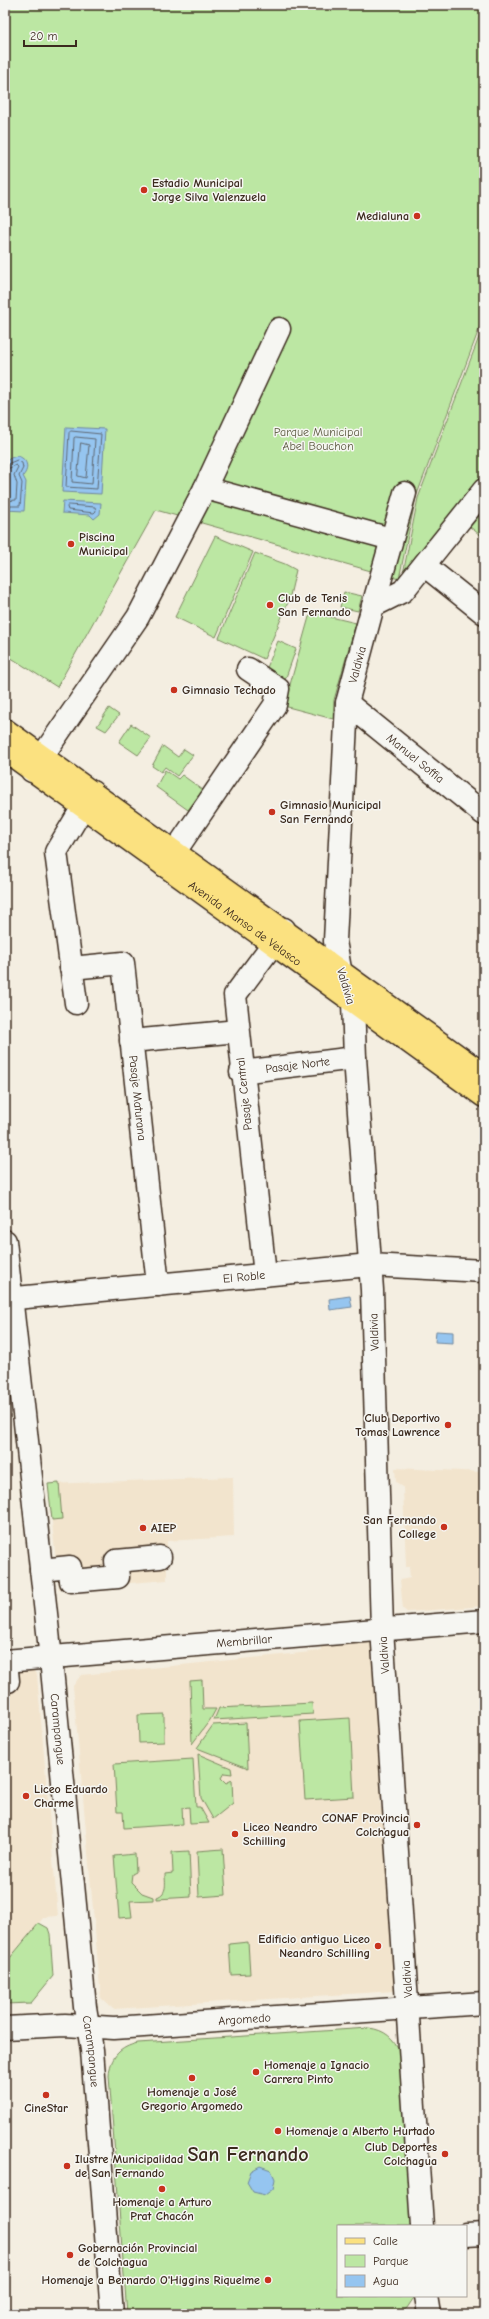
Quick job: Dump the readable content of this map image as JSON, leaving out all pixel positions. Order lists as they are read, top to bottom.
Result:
{
  "streets": {
    "main road": ["Avenida Manso de Velasco"],
    "street": [
      "Valdivia",
      "Manuel Soffia",
      "Pasaje Norte",
      "Pasaje Central",
      "Pasaje Maturana",
      "El Roble",
      "Membrillar",
      "Carampangue",
      "Argomedo"
    ]
  },
  "crossings": [
    ["Valdivia", "Manuel Soffia"],
    ["Valdivia", "Avenida Manso de Velasco"],
    ["Valdivia", "Pasaje Norte"],
    ["Valdivia", "El Roble"],
    ["Valdivia", "Membrillar"],
    ["Valdivia", "Argomedo"],
    ["Avenida Manso de Velasco", "Pasaje Central"],
    ["Pasaje Norte", "Pasaje Central"],
    ["Pasaje Central", "El Roble"],
    ["Pasaje Maturana", "El Roble"],
    ["El Roble", "Carampangue"],
    ["Membrillar", "Carampangue"],
    ["Carampangue", "Argomedo"]
  ],
  "districts": ["San Fernando"],
  "parks": ["Parque Municipal Abel Bouchon"],
  "places": [
    "Estadio Municipal Jorge Silva Valenzuela",
    "Medialuna",
    "Piscina Municipal",
    "Club de Tenis San Fernando",
    "Gimnasio Techado",
    "Gimnasio Municipal San Fernando",
    "Club Deportivo Tomas Lawrence",
    "San Fernando College",
    "AIEP",
    "Liceo Eduardo Charme",
    "CONAF Provincia Colchagua",
    "Liceo Neandro Schilling",
    "Edificio antiguo Liceo Neandro Schilling",
    "Homenaje a Ignacio Carrera Pinto",
    "Homenaje a José Gregorio Argomedo",
    "CineStar",
    "Homenaje a Alberto Hurtado",
    "Club Deportes Colchagua",
    "Ilustre Municipalidad de San Fernando",
    "Homenaje a Arturo Prat Chacón",
    "Gobernación Provincial de Colchagua",
    "Homenaje a Bernardo O'Higgins Riquelme"
  ],
  "legend": ["Calle", "Parque", "Agua"],
  "scale_bar": "20 m"
}
